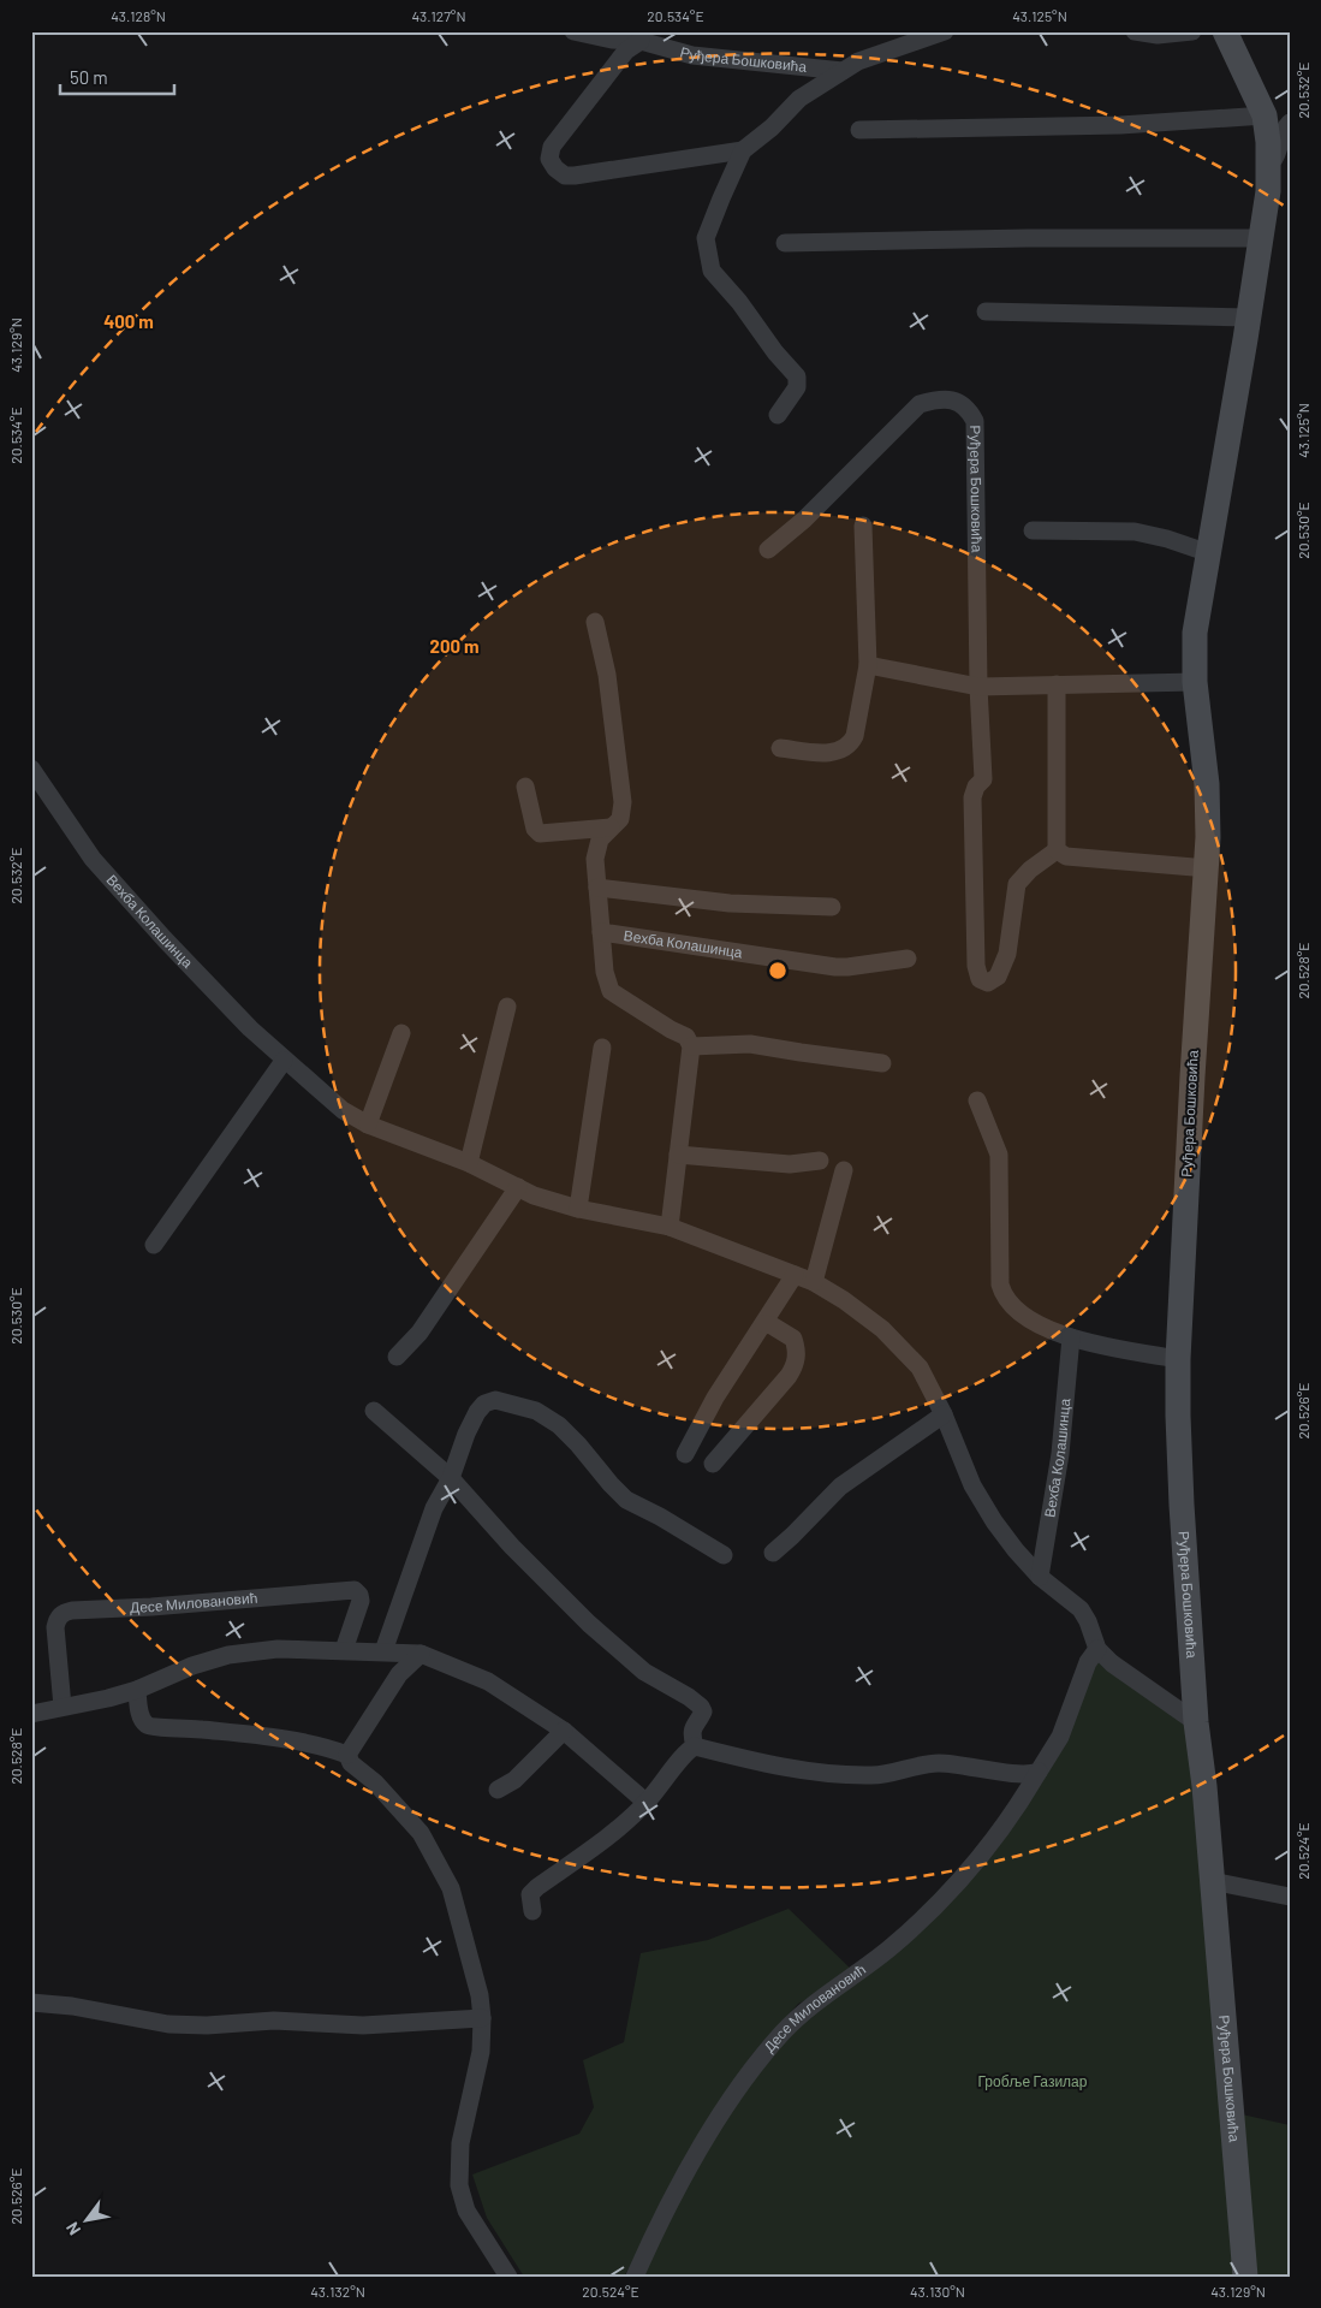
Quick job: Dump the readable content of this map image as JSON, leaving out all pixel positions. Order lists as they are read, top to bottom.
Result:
{
  "streets": {
    "main road": ["Руђера Бошковића"],
    "street": ["Вехба Колашинца", "Десе Миловановић"]
  },
  "crossings": [
    ["Вехба Колашинца", "Десе Миловановић"]
  ],
  "parks": ["Гробље Газилар"],
  "scale_bar": "50 m",
  "north": "bottom left",
  "coordinates": [
    "43.128°N",
    "43.127°N",
    "20.534°E",
    "43.125°N",
    "20.532°E",
    "43.129°N",
    "20.530°E",
    "20.528°E",
    "20.526°E",
    "20.524°E",
    "43.132°N",
    "43.130°N"
  ],
  "rings": ["400 m", "200 m"]
}
